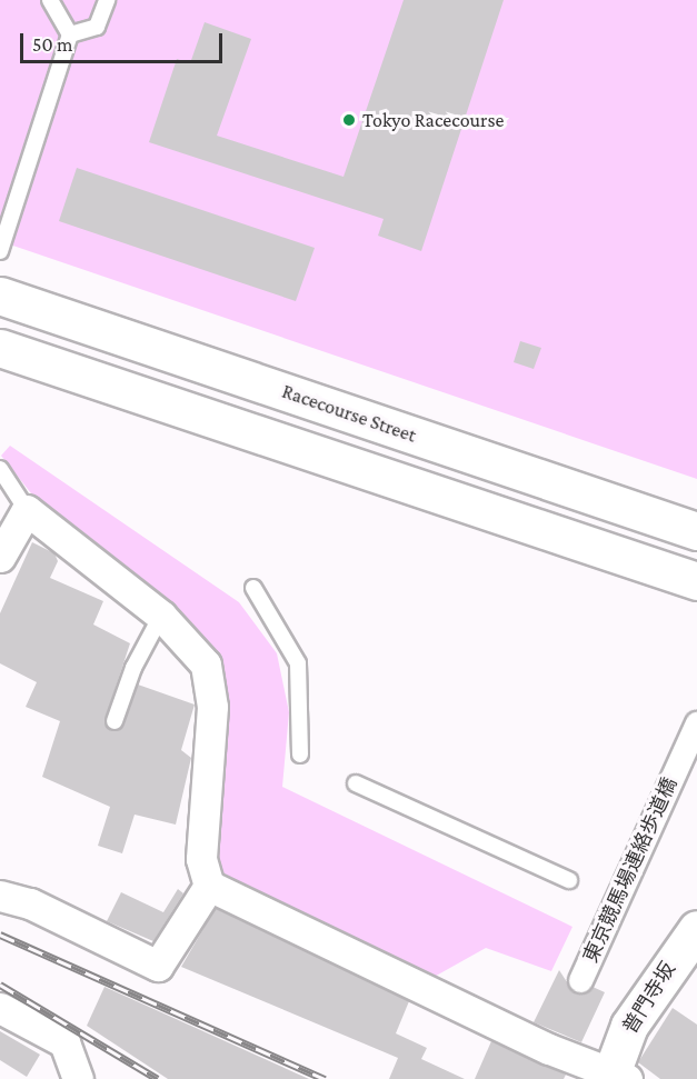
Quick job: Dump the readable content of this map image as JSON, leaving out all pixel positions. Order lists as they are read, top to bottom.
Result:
{
  "streets": {
    "street": ["Racecourse Street", "東京競馬場連絡歩道橋", "普門寺坂"]
  },
  "places": ["Tokyo Racecourse"],
  "scale_bar": "50 m"
}
